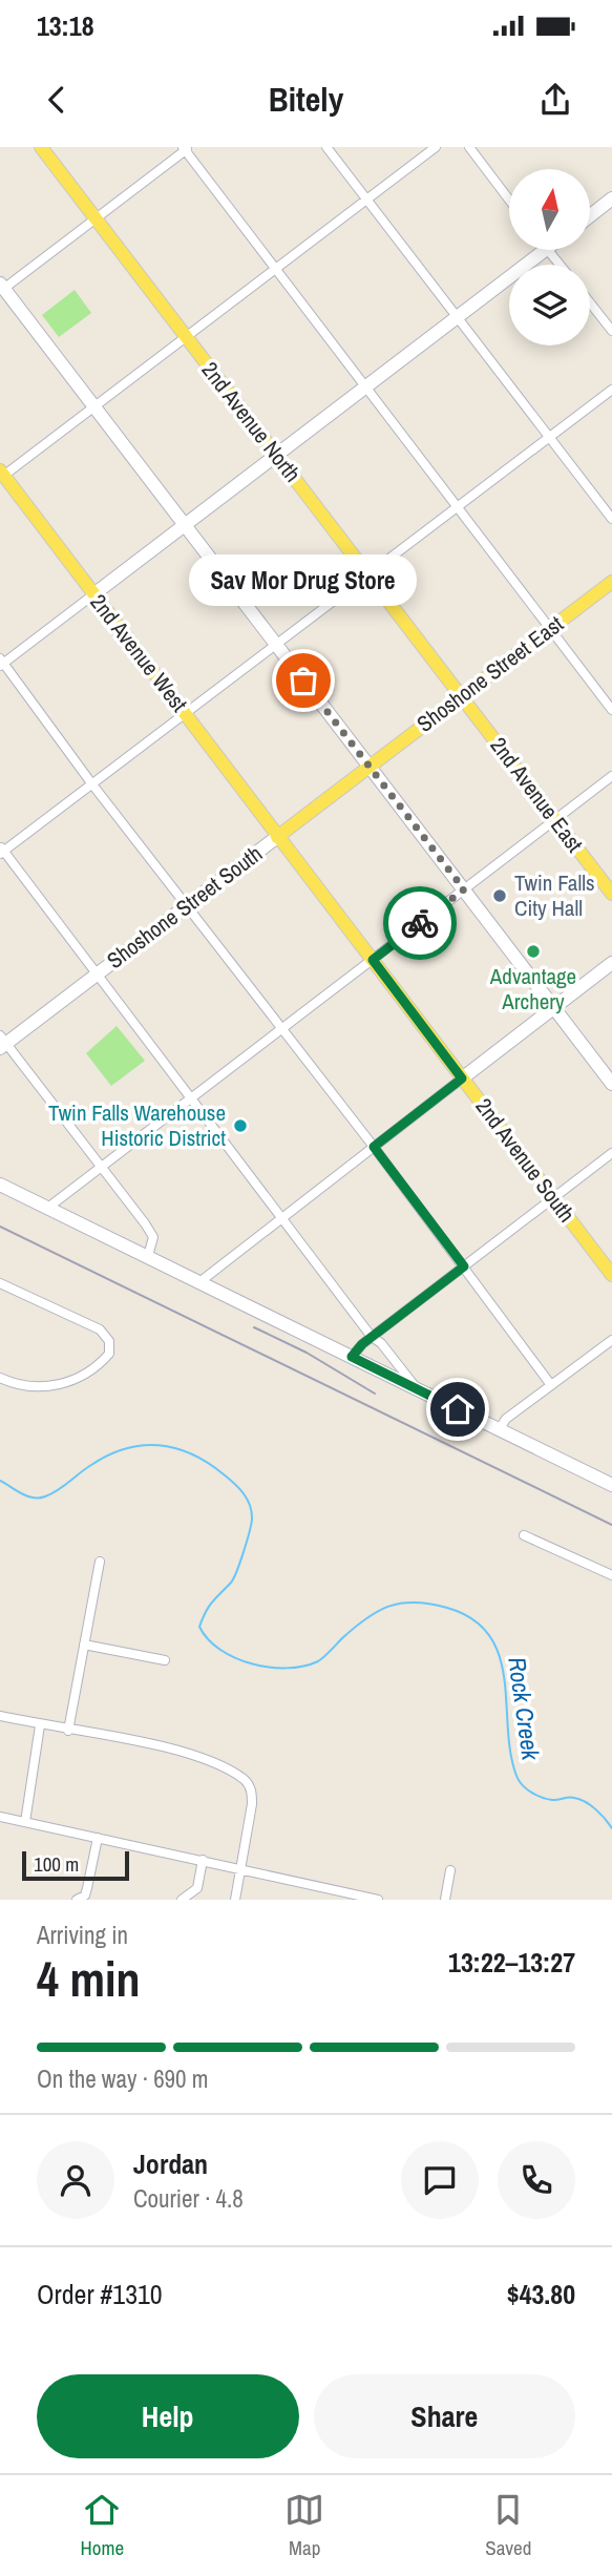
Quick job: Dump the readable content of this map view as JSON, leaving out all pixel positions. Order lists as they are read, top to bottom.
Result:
{
  "streets": {
    "main road": [
      "2nd Avenue North",
      "2nd Avenue West",
      "Shoshone Street East",
      "2nd Avenue East",
      "Shoshone Street South",
      "2nd Avenue South"
    ]
  },
  "crossings": [
    ["2nd Avenue North", "Shoshone Street East"],
    ["2nd Avenue North", "2nd Avenue East"],
    ["2nd Avenue West", "Shoshone Street South"],
    ["2nd Avenue West", "2nd Avenue South"],
    ["Shoshone Street East", "2nd Avenue East"],
    ["Shoshone Street East", "Shoshone Street South"],
    ["Shoshone Street South", "2nd Avenue South"]
  ],
  "water": ["Rock Creek"],
  "places": [
    "Sav Mor Drug Store",
    "Twin Falls City Hall",
    "Advantage Archery",
    "Twin Falls Warehouse Historic District"
  ],
  "scale_bar": "100 m",
  "north": "top",
  "page": {
    "status": "13:18",
    "header": "Bitely",
    "bubble": "Sav Mor Drug Store",
    "scale": "100 m",
    "heading": ["4 min", "Arriving in", "13:22–13:27"],
    "panel": [
      "Jordan",
      "Courier · 4.8",
      "Order #1310",
      "$43.80"
    ],
    "bar": "On the way · 690 m",
    "buttons": ["Help", "Share"],
    "tabs": ["Home", "Map", "Saved"]
  }
}
